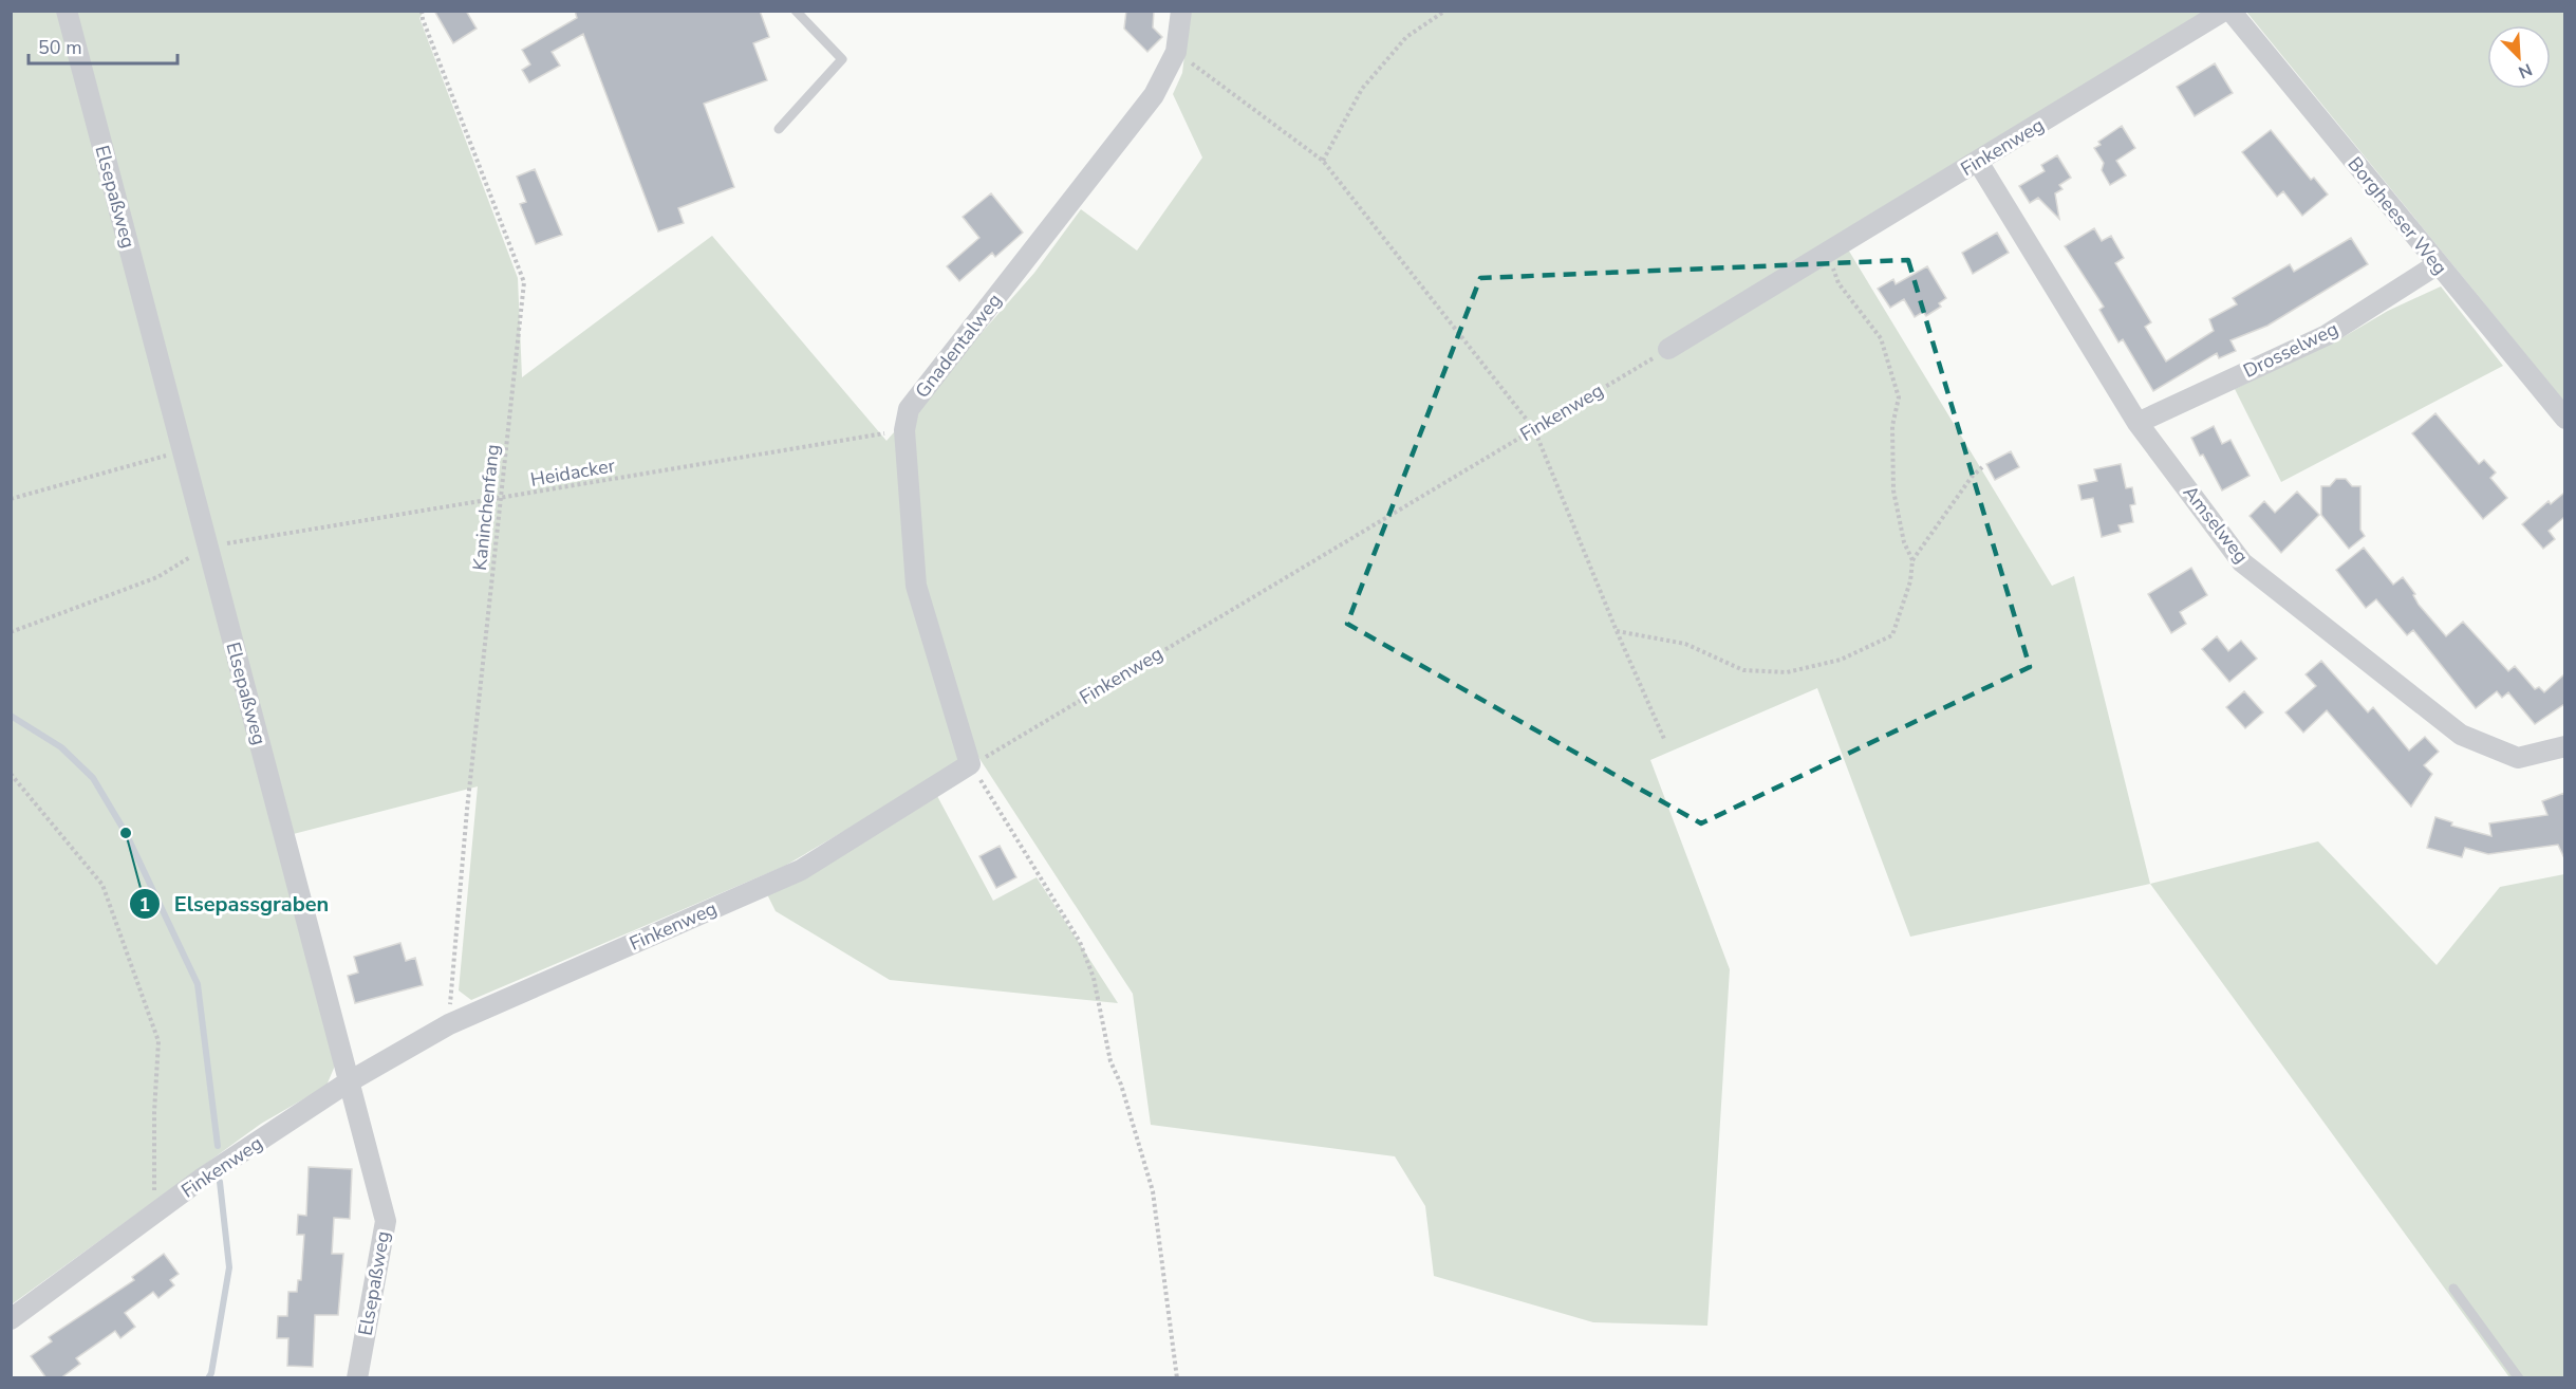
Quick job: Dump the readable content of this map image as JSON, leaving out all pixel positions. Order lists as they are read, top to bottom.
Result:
{
  "streets": {
    "street": [
      "Finkenweg",
      "Elsepaßweg",
      "Borgheeser Weg",
      "Gnadentalweg",
      "Drosselweg",
      "Amselweg"
    ],
    "path": ["Heidacker", "Kaninchenfang"]
  },
  "crossings": [
    ["Finkenweg", "Elsepaßweg"],
    ["Finkenweg", "Gnadentalweg"],
    ["Finkenweg", "Kaninchenfang"],
    ["Finkenweg", "Amselweg"],
    ["Elsepaßweg", "Heidacker"],
    ["Borgheeser Weg", "Drosselweg"],
    ["Gnadentalweg", "Heidacker"],
    ["Drosselweg", "Amselweg"],
    ["Heidacker", "Kaninchenfang"]
  ],
  "places": ["Elsepassgraben"],
  "scale_bar": "50 m",
  "north": "bottom right"
}
